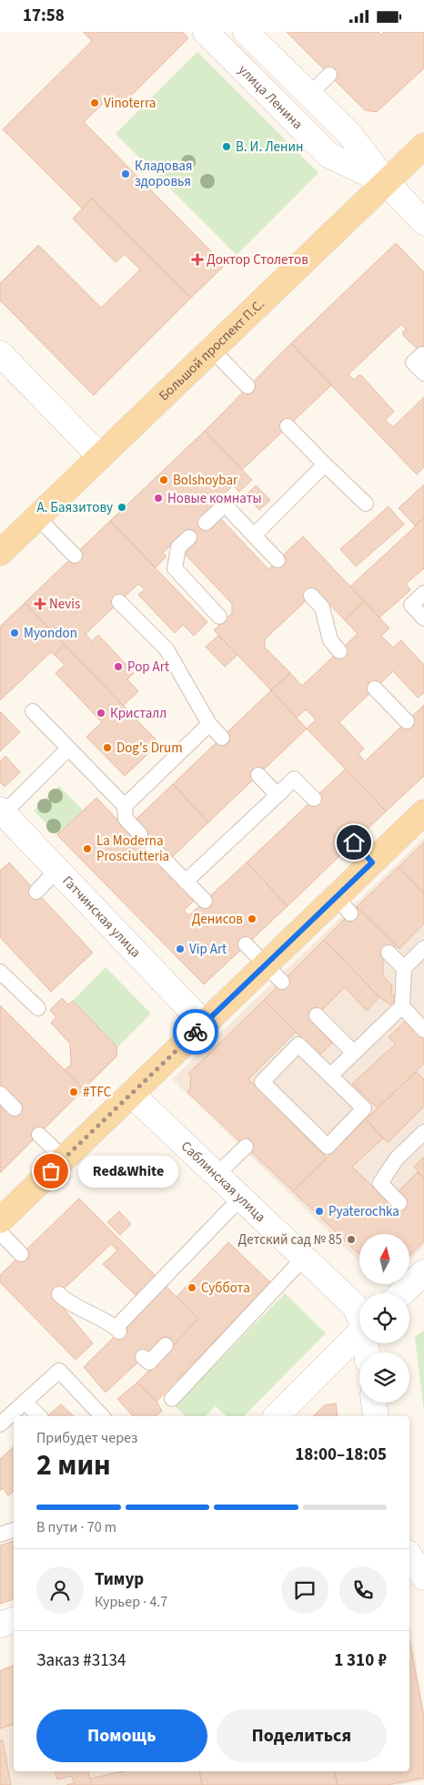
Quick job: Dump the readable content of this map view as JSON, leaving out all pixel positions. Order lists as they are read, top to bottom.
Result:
{
  "streets": {
    "main road": ["Большой проспект П.С."],
    "street": ["улица Ленина", "Гатчинская улица", "Саблинская улица"]
  },
  "crossings": [
    ["улица Ленина", "Большой проспект П.С."]
  ],
  "places": {
    "other": [
      "Vinoterra",
      "В. И. Ленин",
      "Кладовая здоровья",
      "Bolshoybar",
      "Новые комнаты",
      "А. Баязитову",
      "Myondon",
      "Pop Art",
      "Кристалл",
      "Dog's Drum",
      "La Moderna Prosciutteria",
      "Денисов",
      "Vip Art",
      "#TFC",
      "Red&White",
      "Pyaterochka",
      "Детский сад № 85",
      "Суббота"
    ],
    "health": ["Доктор Столетов", "Nevis"]
  },
  "north": "top",
  "page": {
    "status": "17:58",
    "bubble": "Red&White",
    "heading": ["2 мин", "Прибудет через", "18:00–18:05"],
    "panel": [
      "Тимур",
      "Курьер · 4.7",
      "Заказ #3134",
      "1 310 ₽"
    ],
    "bar": "В пути · 70 m",
    "buttons": ["Помощь", "Поделиться"]
  }
}
